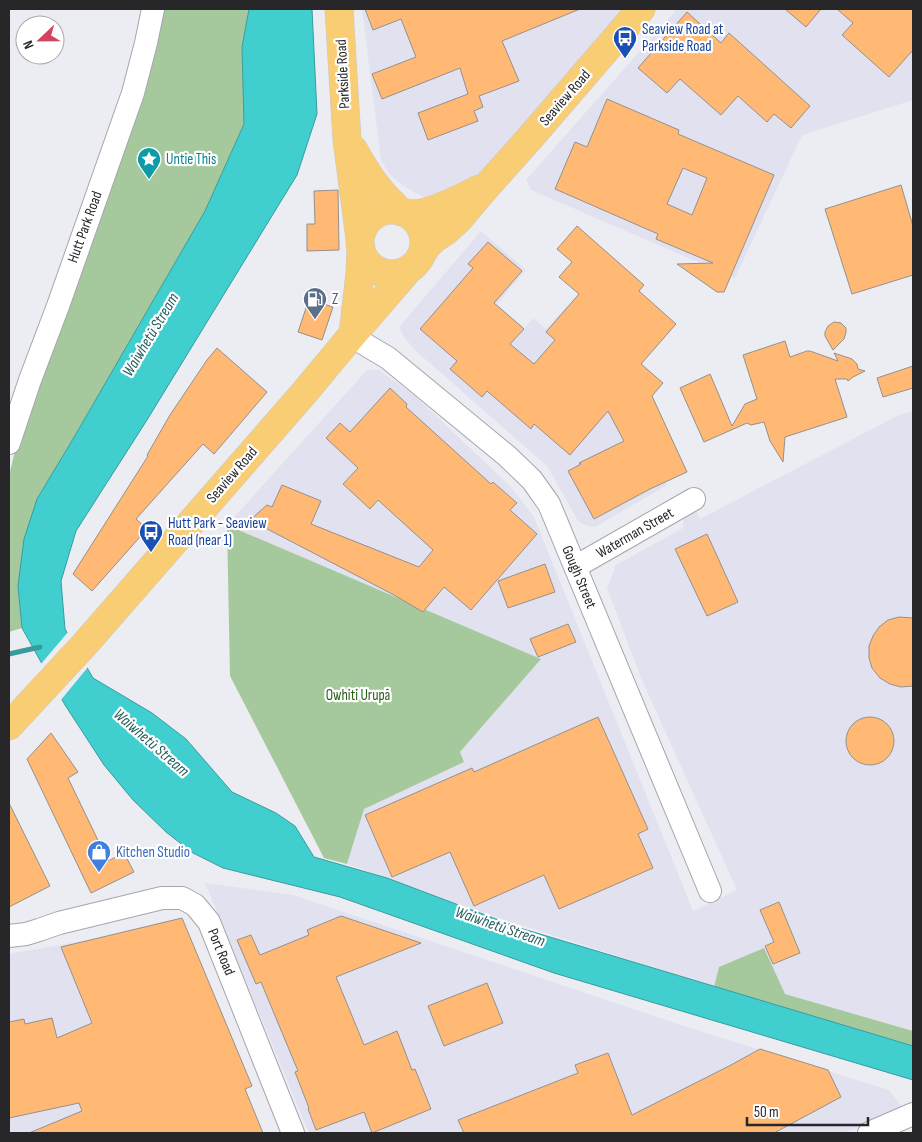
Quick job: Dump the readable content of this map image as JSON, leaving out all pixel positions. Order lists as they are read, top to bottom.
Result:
{
  "streets": {
    "main road": ["Parkside Road", "Seaview Road"],
    "street": [
      "Hutt Park Road",
      "Waterman Street",
      "Gough Street",
      "Port Road"
    ]
  },
  "crossings": [
    ["Parkside Road", "Seaview Road"],
    ["Seaview Road", "Gough Street"],
    ["Waterman Street", "Gough Street"]
  ],
  "water": ["Waiwhetū Stream"],
  "parks": ["Owhiti Urupā"],
  "places": {
    "bus stop": ["Seaview Road at Parkside Road", "Hutt Park - Seaview Road (near 1)"],
    "place": ["Untie This"],
    "fuel station": ["Z"],
    "shop": ["Kitchen Studio"]
  },
  "scale_bar": "50 m",
  "north": "left"
}
